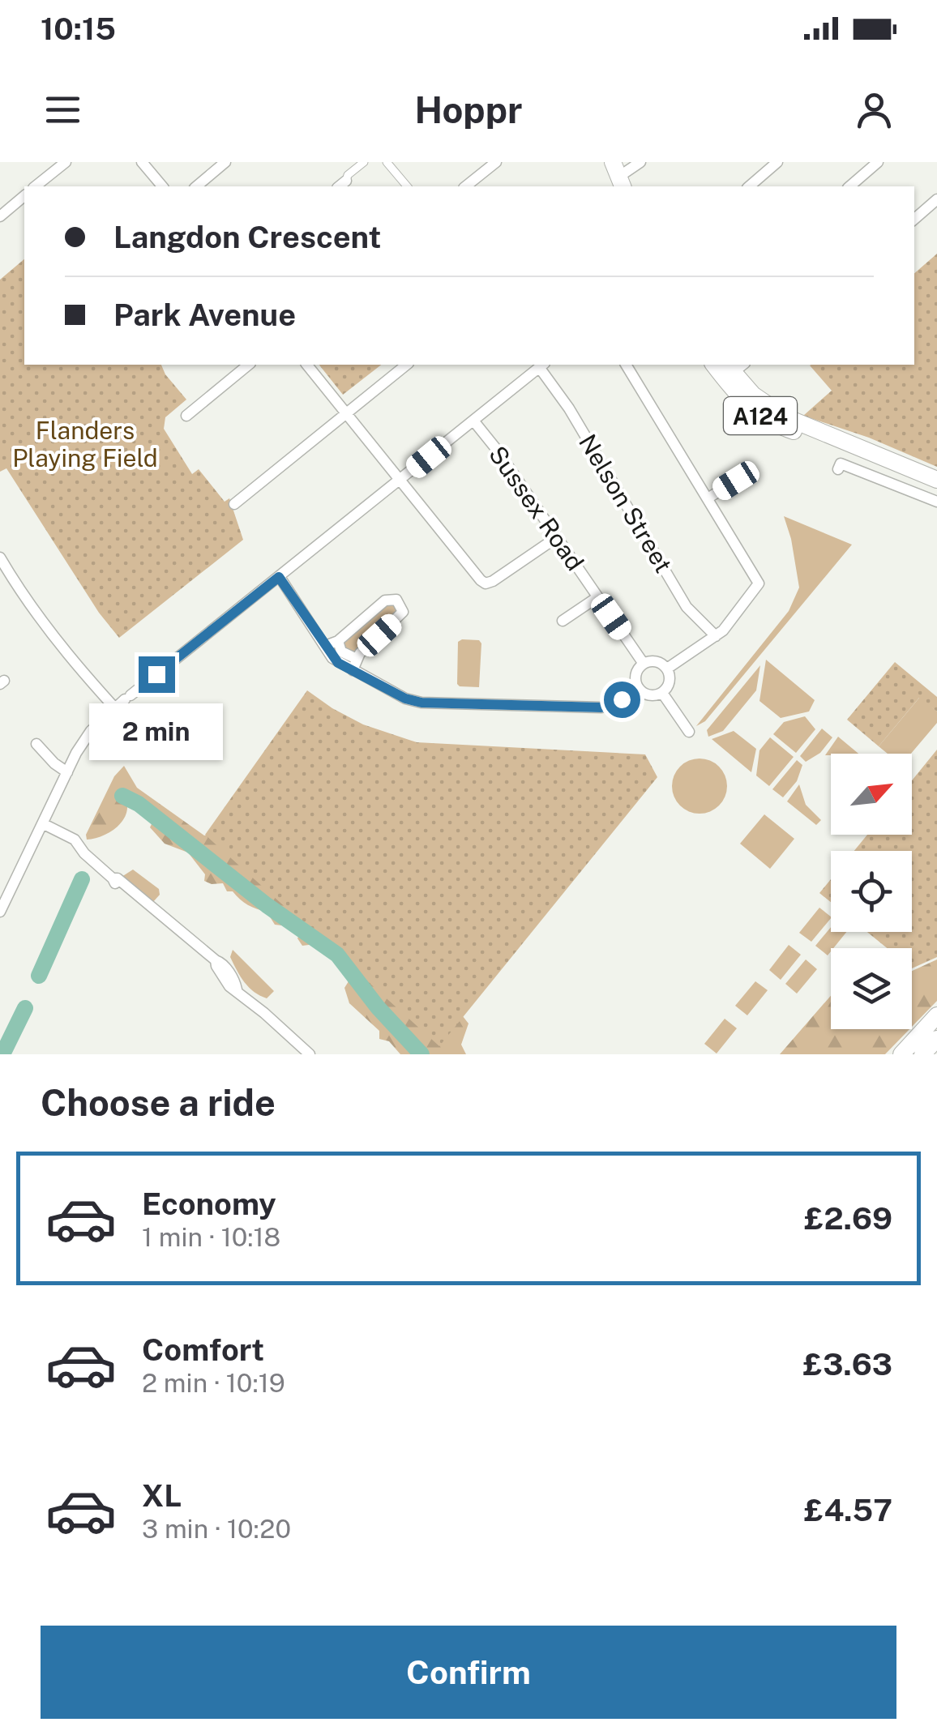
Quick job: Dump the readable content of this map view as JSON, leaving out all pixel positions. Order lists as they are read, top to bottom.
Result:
{
  "streets": {
    "main road": ["A124"],
    "street": ["Nelson Street", "Sussex Road"]
  },
  "parks": ["Flanders Playing Field"],
  "north": "top right",
  "page": {
    "status": "10:15",
    "header": "Hoppr",
    "banner": ["Langdon Crescent", "Park Avenue"],
    "bubble": "2 min",
    "heading": "Choose a ride",
    "list": [
      {
        "name": "Economy",
        "note": "1 min · 10:18",
        "value": "£2.69"
      },
      {
        "name": "Comfort",
        "note": "2 min · 10:19",
        "value": "£3.63"
      },
      {
        "name": "XL",
        "note": "3 min · 10:20",
        "value": "£4.57"
      }
    ],
    "buttons": "Confirm"
  }
}
